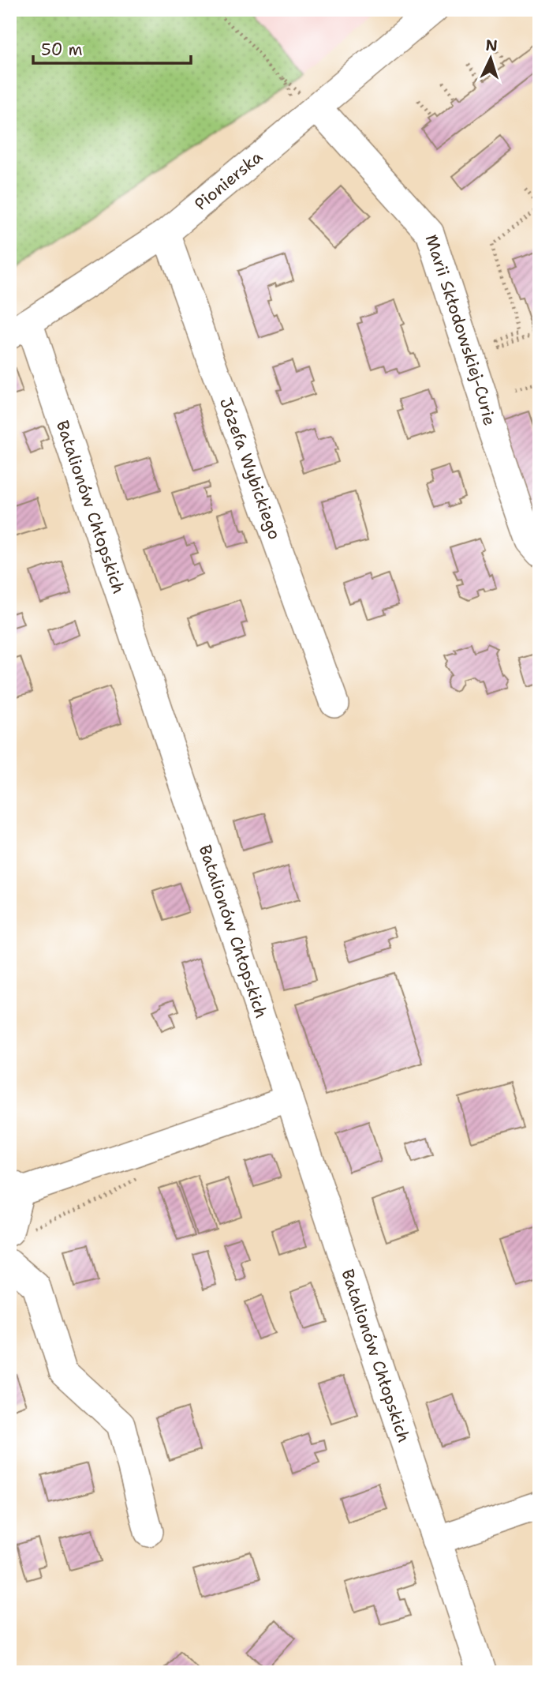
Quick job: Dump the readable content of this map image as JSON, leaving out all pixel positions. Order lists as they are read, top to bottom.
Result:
{
  "streets": {
    "street": [
      "Pionierska",
      "Marii Skłodowskiej-Curie",
      "Józefa Wybickiego",
      "Batalionów Chłopskich"
    ]
  },
  "crossings": [
    ["Pionierska", "Marii Skłodowskiej-Curie"],
    ["Pionierska", "Józefa Wybickiego"],
    ["Pionierska", "Batalionów Chłopskich"]
  ],
  "scale_bar": "50 m",
  "north": "top"
}
